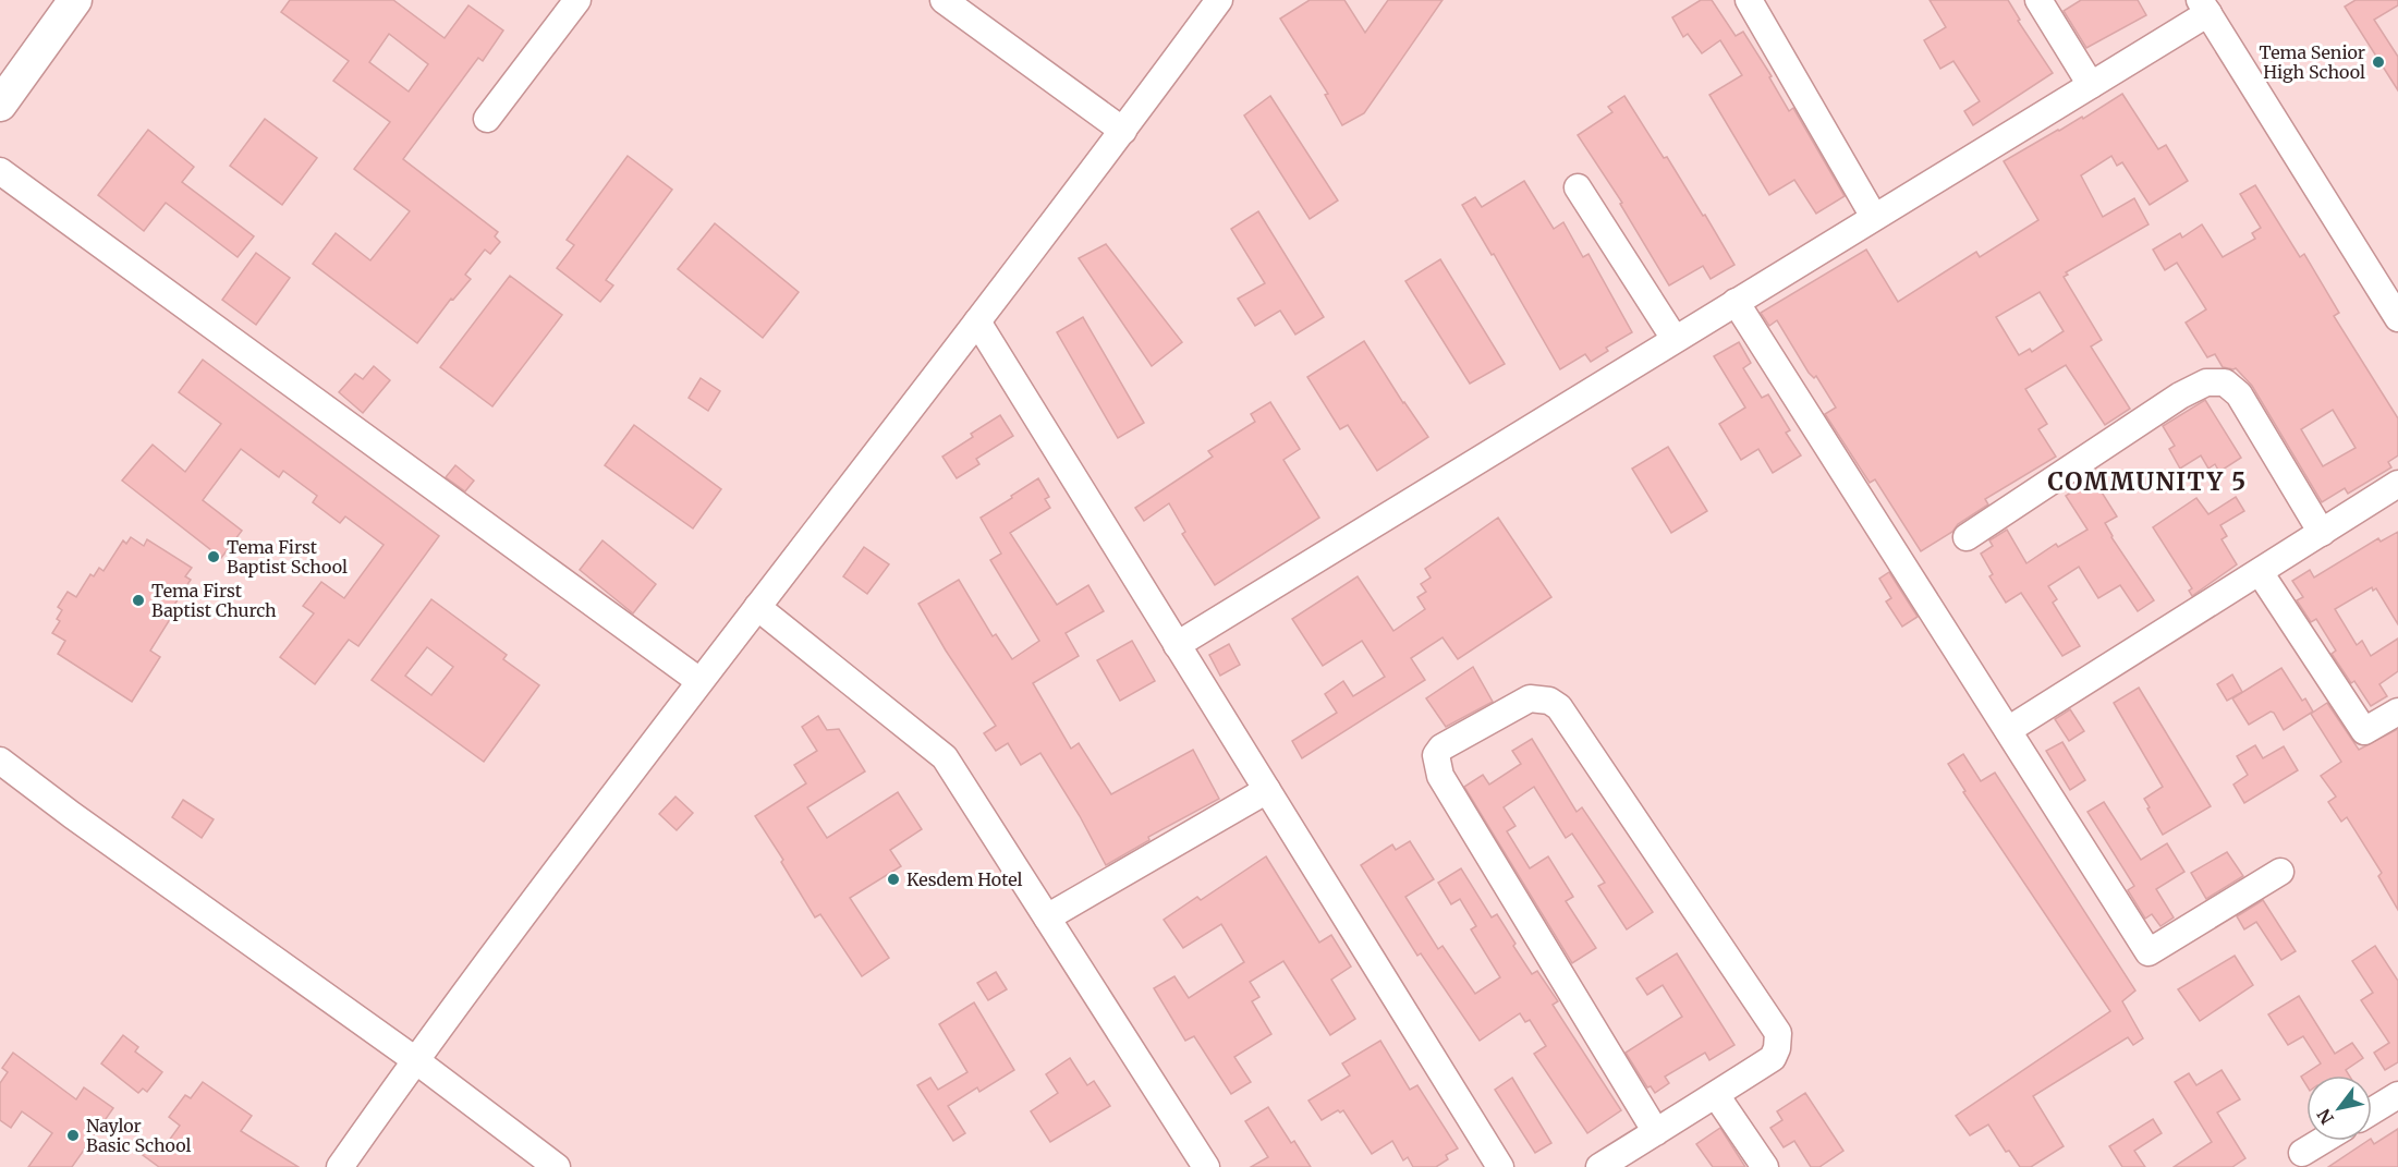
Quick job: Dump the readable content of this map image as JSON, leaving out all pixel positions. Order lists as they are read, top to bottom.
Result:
{
  "districts": ["COMMUNITY 5"],
  "places": [
    "Tema Senior High School",
    "Tema First Baptist School",
    "Tema First Baptist Church",
    "Kesdem Hotel",
    "Naylor Basic School"
  ],
  "north": "bottom left"
}
